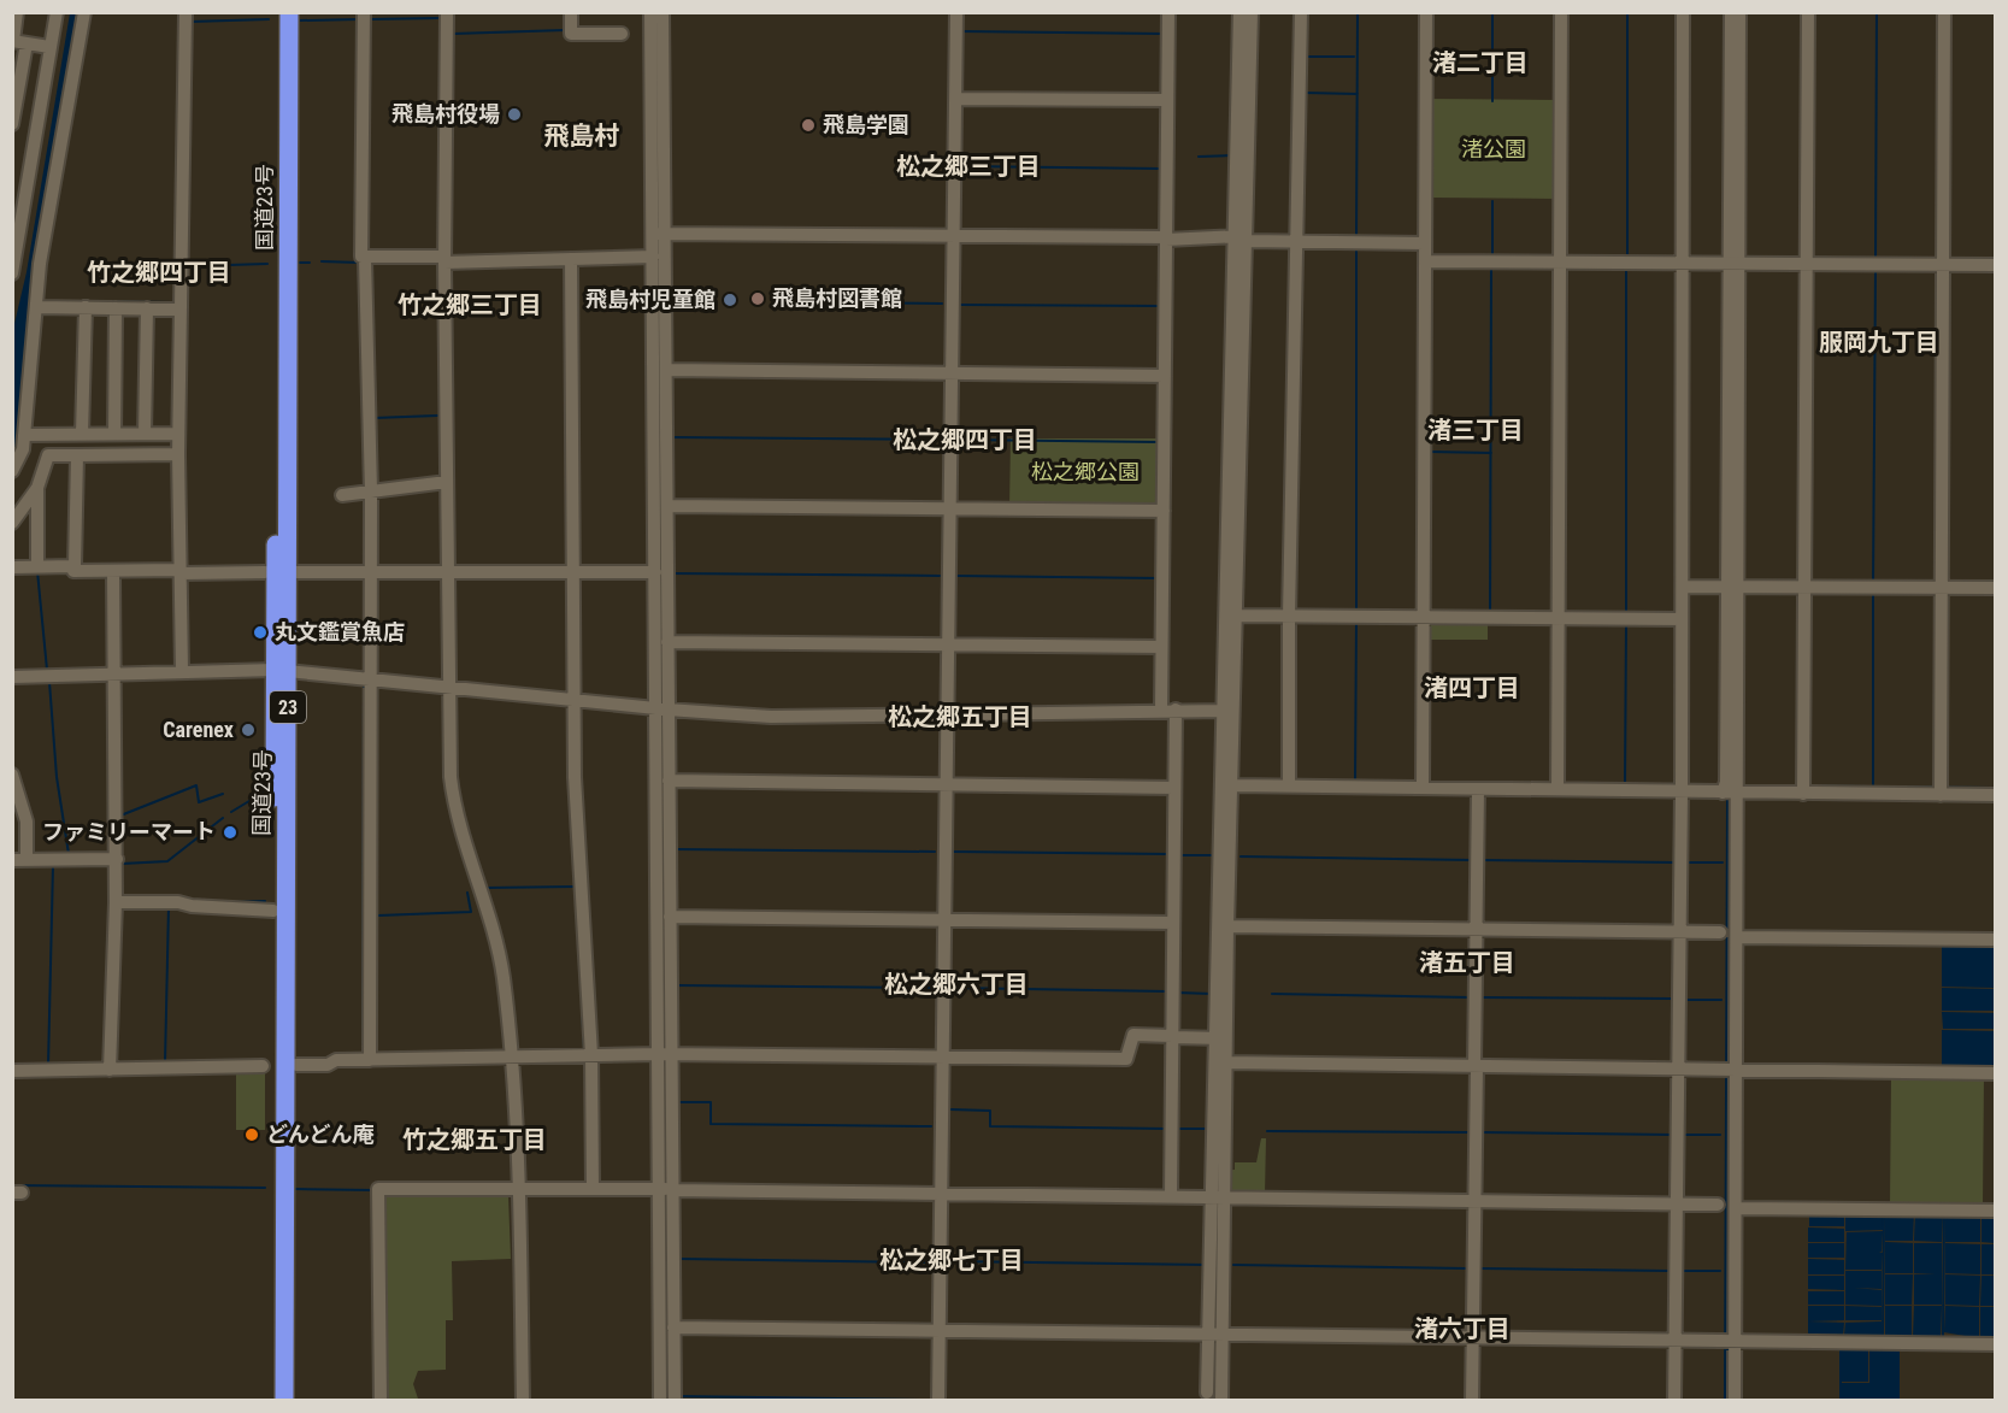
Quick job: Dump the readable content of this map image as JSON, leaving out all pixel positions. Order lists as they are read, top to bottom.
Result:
{
  "streets": {
    "highway": ["国道23号", "23"]
  },
  "districts": [
    "渚二丁目",
    "飛島村",
    "松之郷三丁目",
    "竹之郷四丁目",
    "竹之郷三丁目",
    "服岡九丁目",
    "渚三丁目",
    "松之郷四丁目",
    "渚四丁目",
    "松之郷五丁目",
    "渚五丁目",
    "松之郷六丁目",
    "竹之郷五丁目",
    "松之郷七丁目",
    "渚六丁目"
  ],
  "parks": ["渚公園", "松之郷公園"],
  "places": [
    "飛島村役場",
    "飛島学園",
    "飛島村図書館",
    "飛島村児童館",
    "丸文鑑賞魚店",
    "Carenex",
    "ファミリーマート",
    "どんどん庵"
  ]
}
